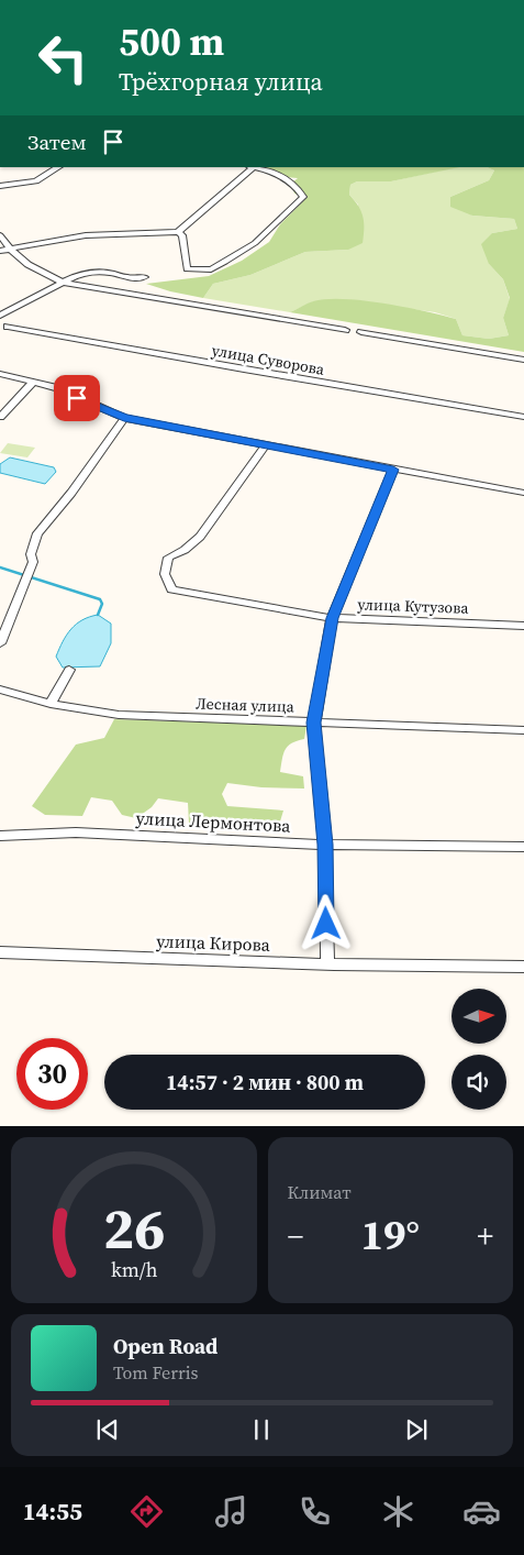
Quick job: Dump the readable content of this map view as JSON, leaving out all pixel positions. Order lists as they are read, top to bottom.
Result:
{
  "streets": {
    "street": [
      "улица Суворова",
      "улица Кутузова",
      "Лесная улица",
      "улица Лермонтова",
      "улица Кирова"
    ]
  },
  "north": "right",
  "page": {
    "turn": ["500 m", "Трёхгорная улица"],
    "then": "Затем",
    "limit": "30",
    "trip": "14:57 · 2 мин · 800 m",
    "tile": "Климат",
    "heat": ["−", "19°", "+"],
    "song": ["Open Road", "Tom Ferris"],
    "tabs": "14:55",
    "gauge": ["26", "km/h"]
  }
}
